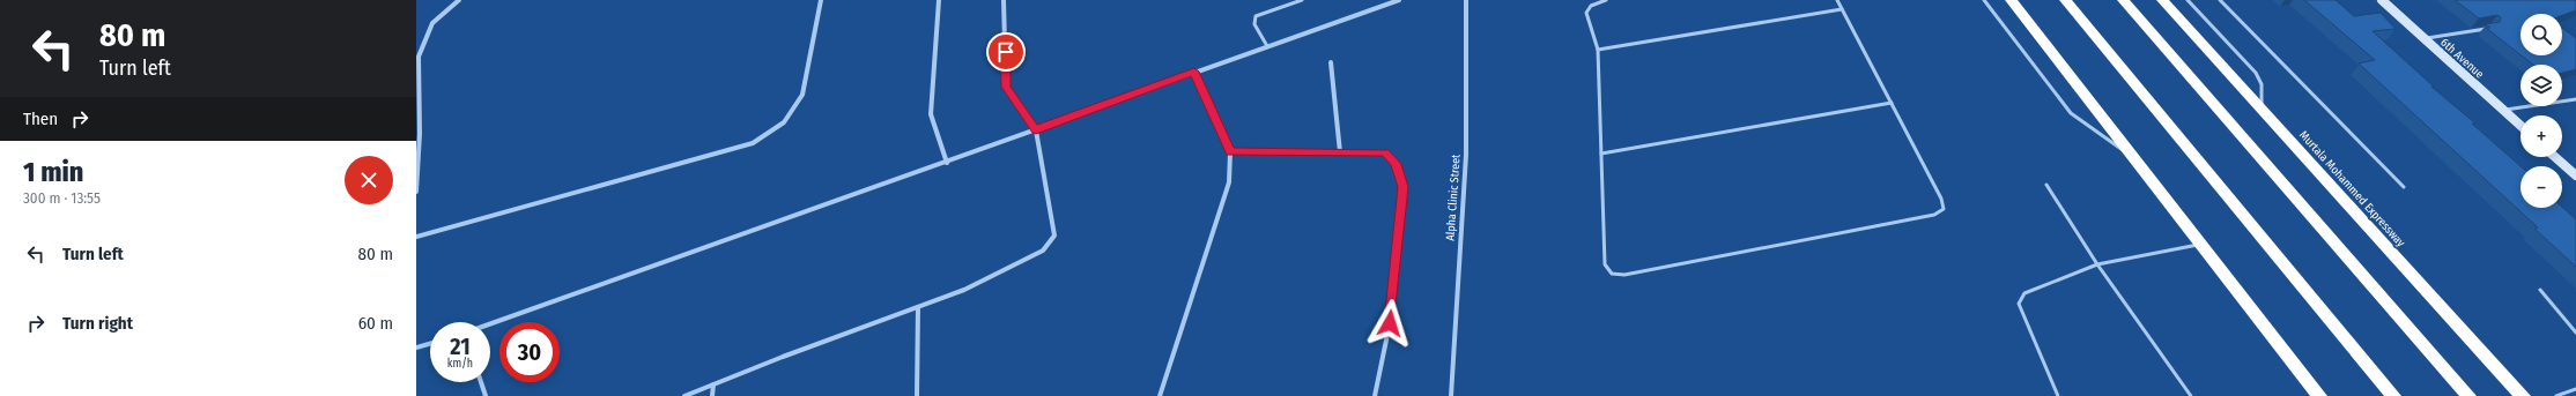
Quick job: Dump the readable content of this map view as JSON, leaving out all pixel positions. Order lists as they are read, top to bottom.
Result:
{
  "streets": {
    "highway": ["Murtala Mohammed Expressway"],
    "street": ["6th Avenue", "Alpha Clinic Street"]
  },
  "page": {
    "turn": ["80 m", "Turn left"],
    "map_buttons": ["+", "−"],
    "then": "Then",
    "heading": ["1 min", "300 m · 13:55"],
    "list": [
      {
        "name": "Turn left",
        "value": "80 m"
      },
      {
        "name": "Turn right",
        "value": "60 m"
      }
    ],
    "speed": "21 km/h",
    "limit": "30"
  }
}
